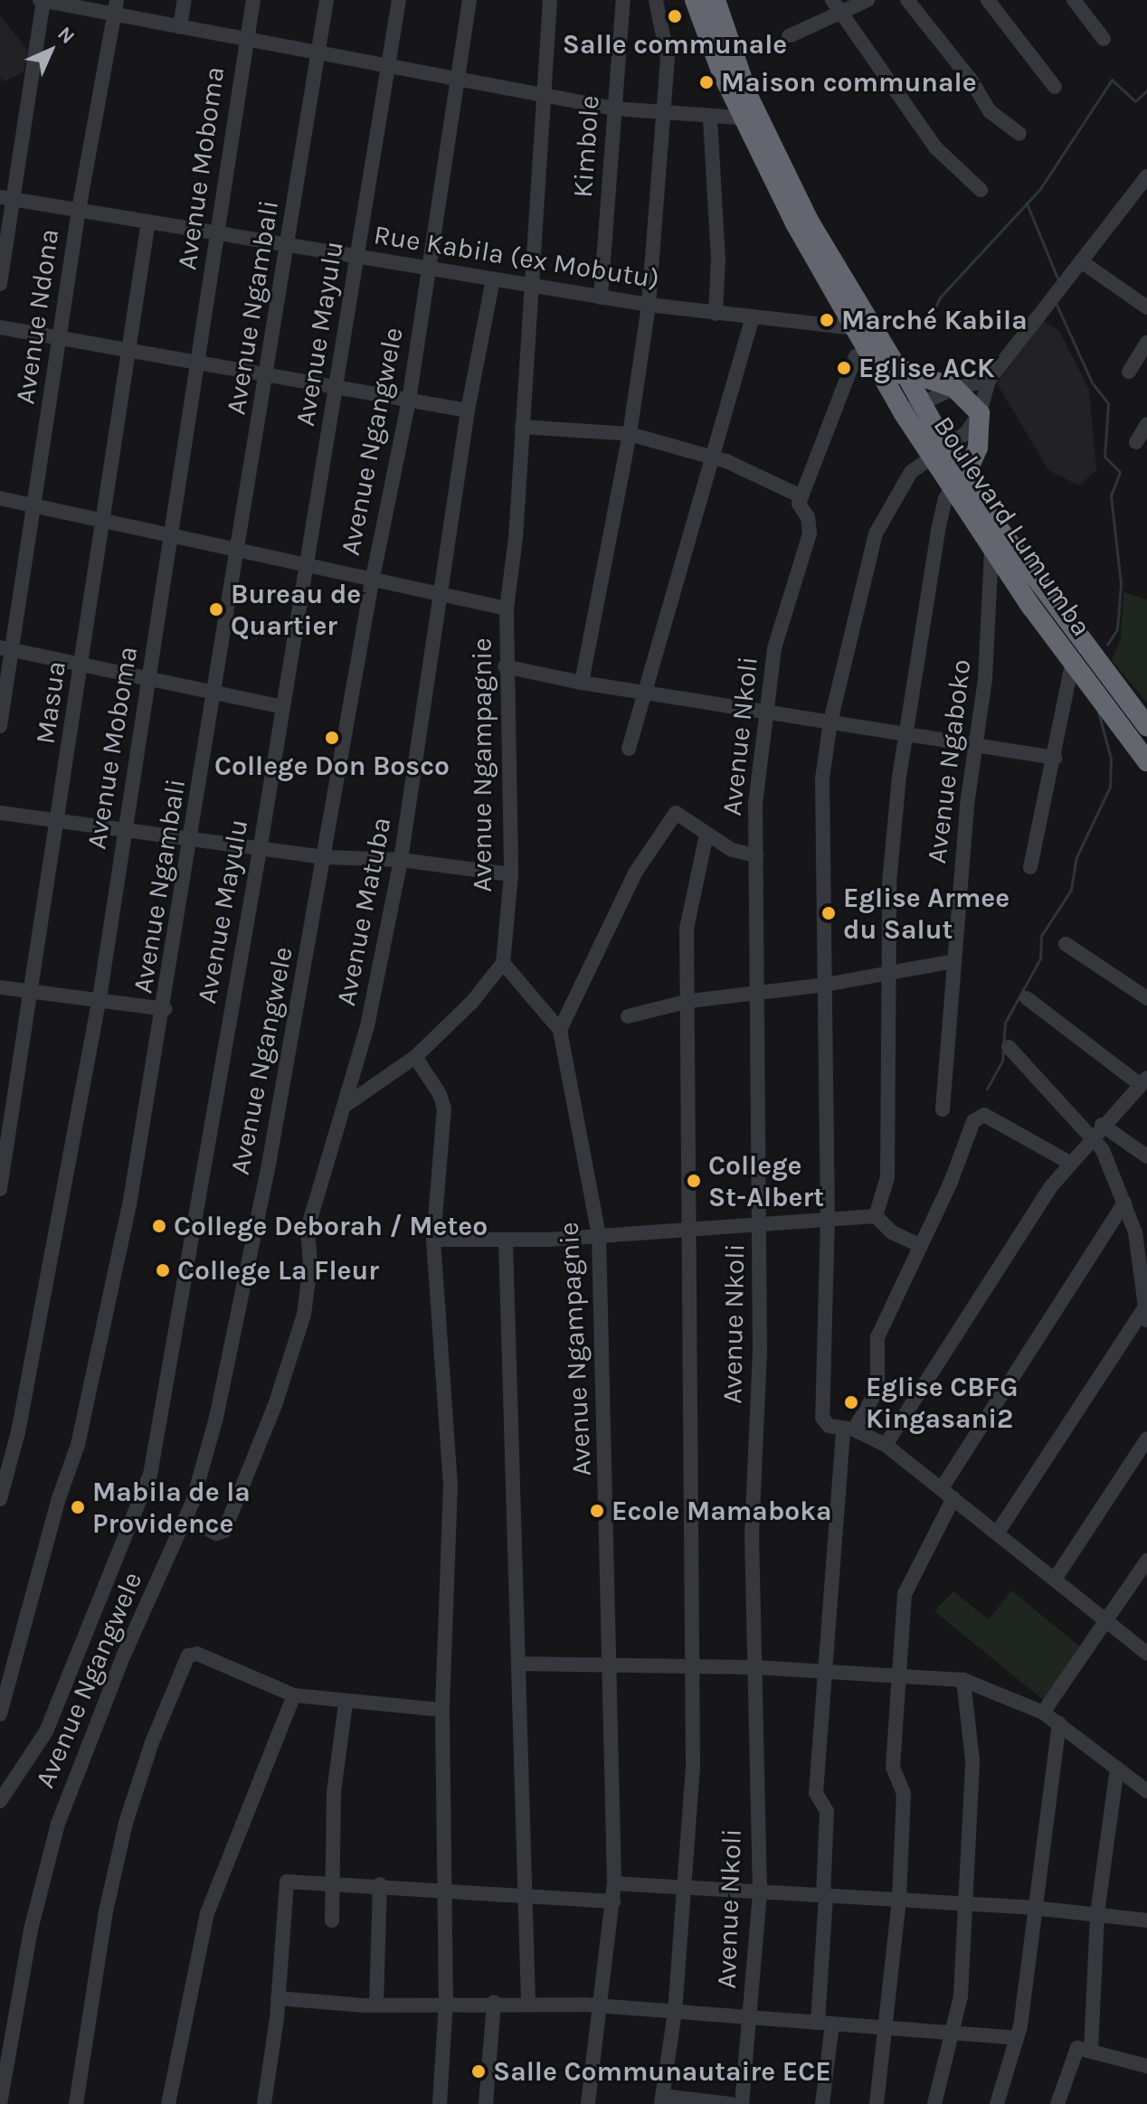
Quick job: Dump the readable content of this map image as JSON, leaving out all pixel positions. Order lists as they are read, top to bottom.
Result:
{
  "streets": {
    "highway": ["Boulevard Lumumba"],
    "street": [
      "Kimbole",
      "Avenue Moboma",
      "Rue Kabila (ex Mobutu)",
      "Avenue Ngambali",
      "Avenue Ndona",
      "Avenue Mayulu",
      "Avenue Ngangwele",
      "Masua",
      "Avenue Nkoli",
      "Avenue Ngaboko",
      "Avenue Ngampagnie",
      "Avenue Matuba"
    ]
  },
  "crossings": [
    ["Kimbole", "Rue Kabila (ex Mobutu)"],
    ["Avenue Moboma", "Rue Kabila (ex Mobutu)"],
    ["Rue Kabila (ex Mobutu)", "Avenue Ngambali"],
    ["Rue Kabila (ex Mobutu)", "Avenue Ndona"],
    ["Rue Kabila (ex Mobutu)", "Avenue Mayulu"],
    ["Rue Kabila (ex Mobutu)", "Avenue Ngangwele"],
    ["Rue Kabila (ex Mobutu)", "Boulevard Lumumba"],
    ["Rue Kabila (ex Mobutu)", "Masua"],
    ["Rue Kabila (ex Mobutu)", "Avenue Ngampagnie"],
    ["Rue Kabila (ex Mobutu)", "Avenue Matuba"],
    ["Avenue Ngangwele", "Avenue Matuba"],
    ["Boulevard Lumumba", "Avenue Ngaboko"]
  ],
  "places": [
    "Salle communale",
    "Maison communale",
    "Marché Kabila",
    "Eglise ACK",
    "Bureau de Quartier",
    "College Don Bosco",
    "Eglise Armee du Salut",
    "College St-Albert",
    "College Deborah / Meteo",
    "College La Fleur",
    "Eglise CBFG Kingasani2",
    "Mabila de la Providence",
    "Ecole Mamaboka",
    "Salle Communautaire ECE"
  ],
  "north": "top right"
}
